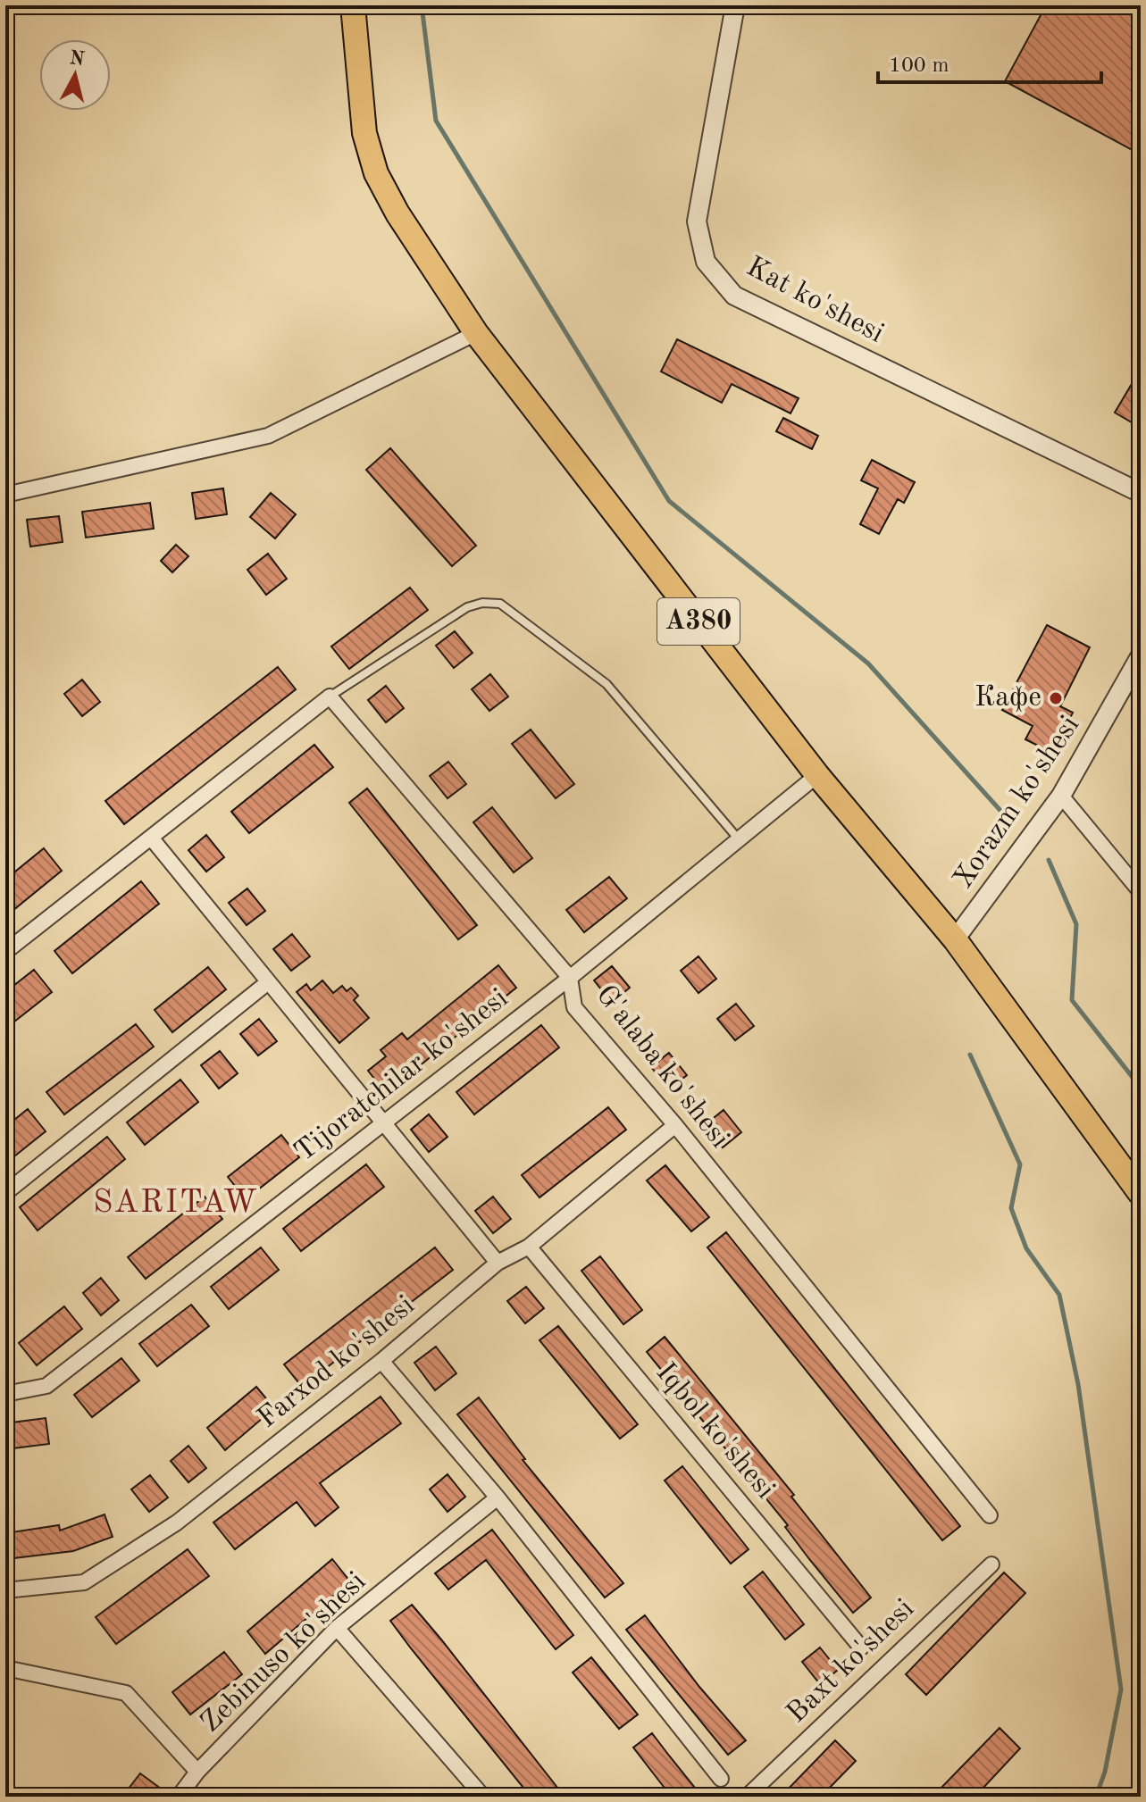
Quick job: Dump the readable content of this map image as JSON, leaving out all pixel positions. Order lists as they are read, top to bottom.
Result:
{
  "streets": {
    "highway": ["A380"],
    "street": [
      "Kat ko'shesi",
      "Xorazm ko'shesi",
      "G'alaba ko'shesi",
      "Tijoratchilar ko'shesi",
      "Farxod ko'shesi",
      "Iqbol ko'shesi",
      "Zebinuso ko'shesi",
      "Baxt ko'shesi"
    ]
  },
  "crossings": [
    ["A380", "Xorazm ko'shesi"],
    ["A380", "Tijoratchilar ko'shesi"],
    ["G'alaba ko'shesi", "Tijoratchilar ko'shesi"],
    ["G'alaba ko'shesi", "Farxod ko'shesi"],
    ["Farxod ko'shesi", "Iqbol ko'shesi"]
  ],
  "districts": ["SARITAW"],
  "places": ["Кафе"],
  "scale_bar": "100 m",
  "north": "top"
}
